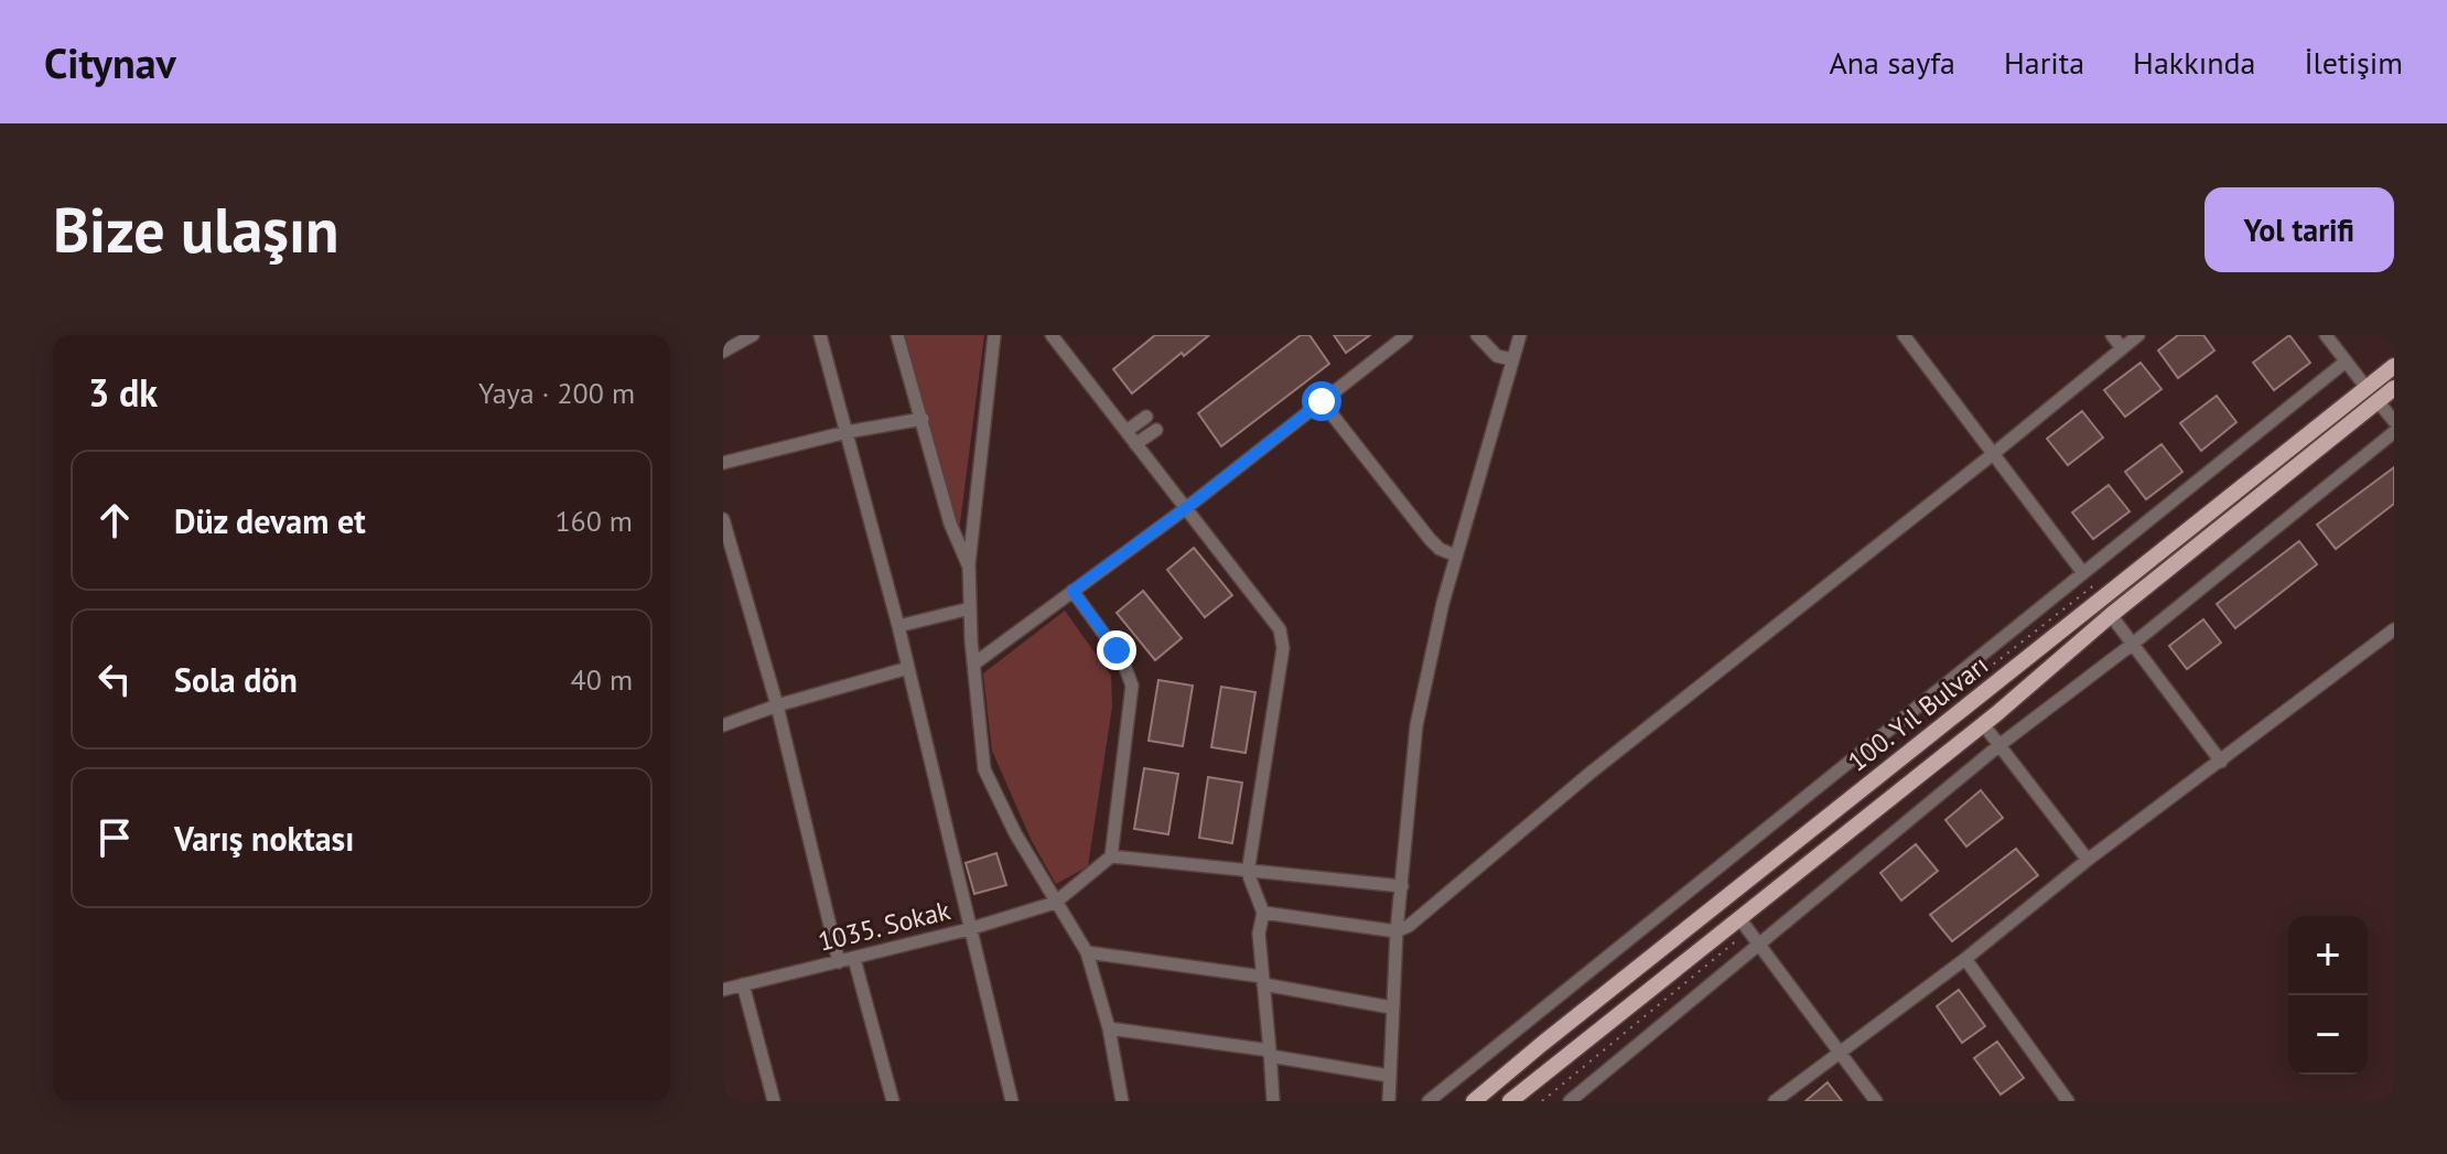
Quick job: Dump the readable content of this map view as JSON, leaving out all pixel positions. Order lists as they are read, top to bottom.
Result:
{
  "streets": {
    "main road": ["100. Yıl Bulvarı"],
    "street": ["1035. Sokak"]
  },
  "page": {
    "header": "Citynav",
    "nav": [
      "Ana sayfa",
      "Harita",
      "Hakkında",
      "İletişim"
    ],
    "buttons": "Yol tarifi",
    "title": "Bize ulaşın",
    "heading": ["3 dk", "Yaya · 200 m"],
    "list": [
      ["Düz devam et", "160 m"],
      ["Sola dön", "40 m"],
      "Varış noktası"
    ],
    "map_buttons": ["+", "−"]
  }
}
